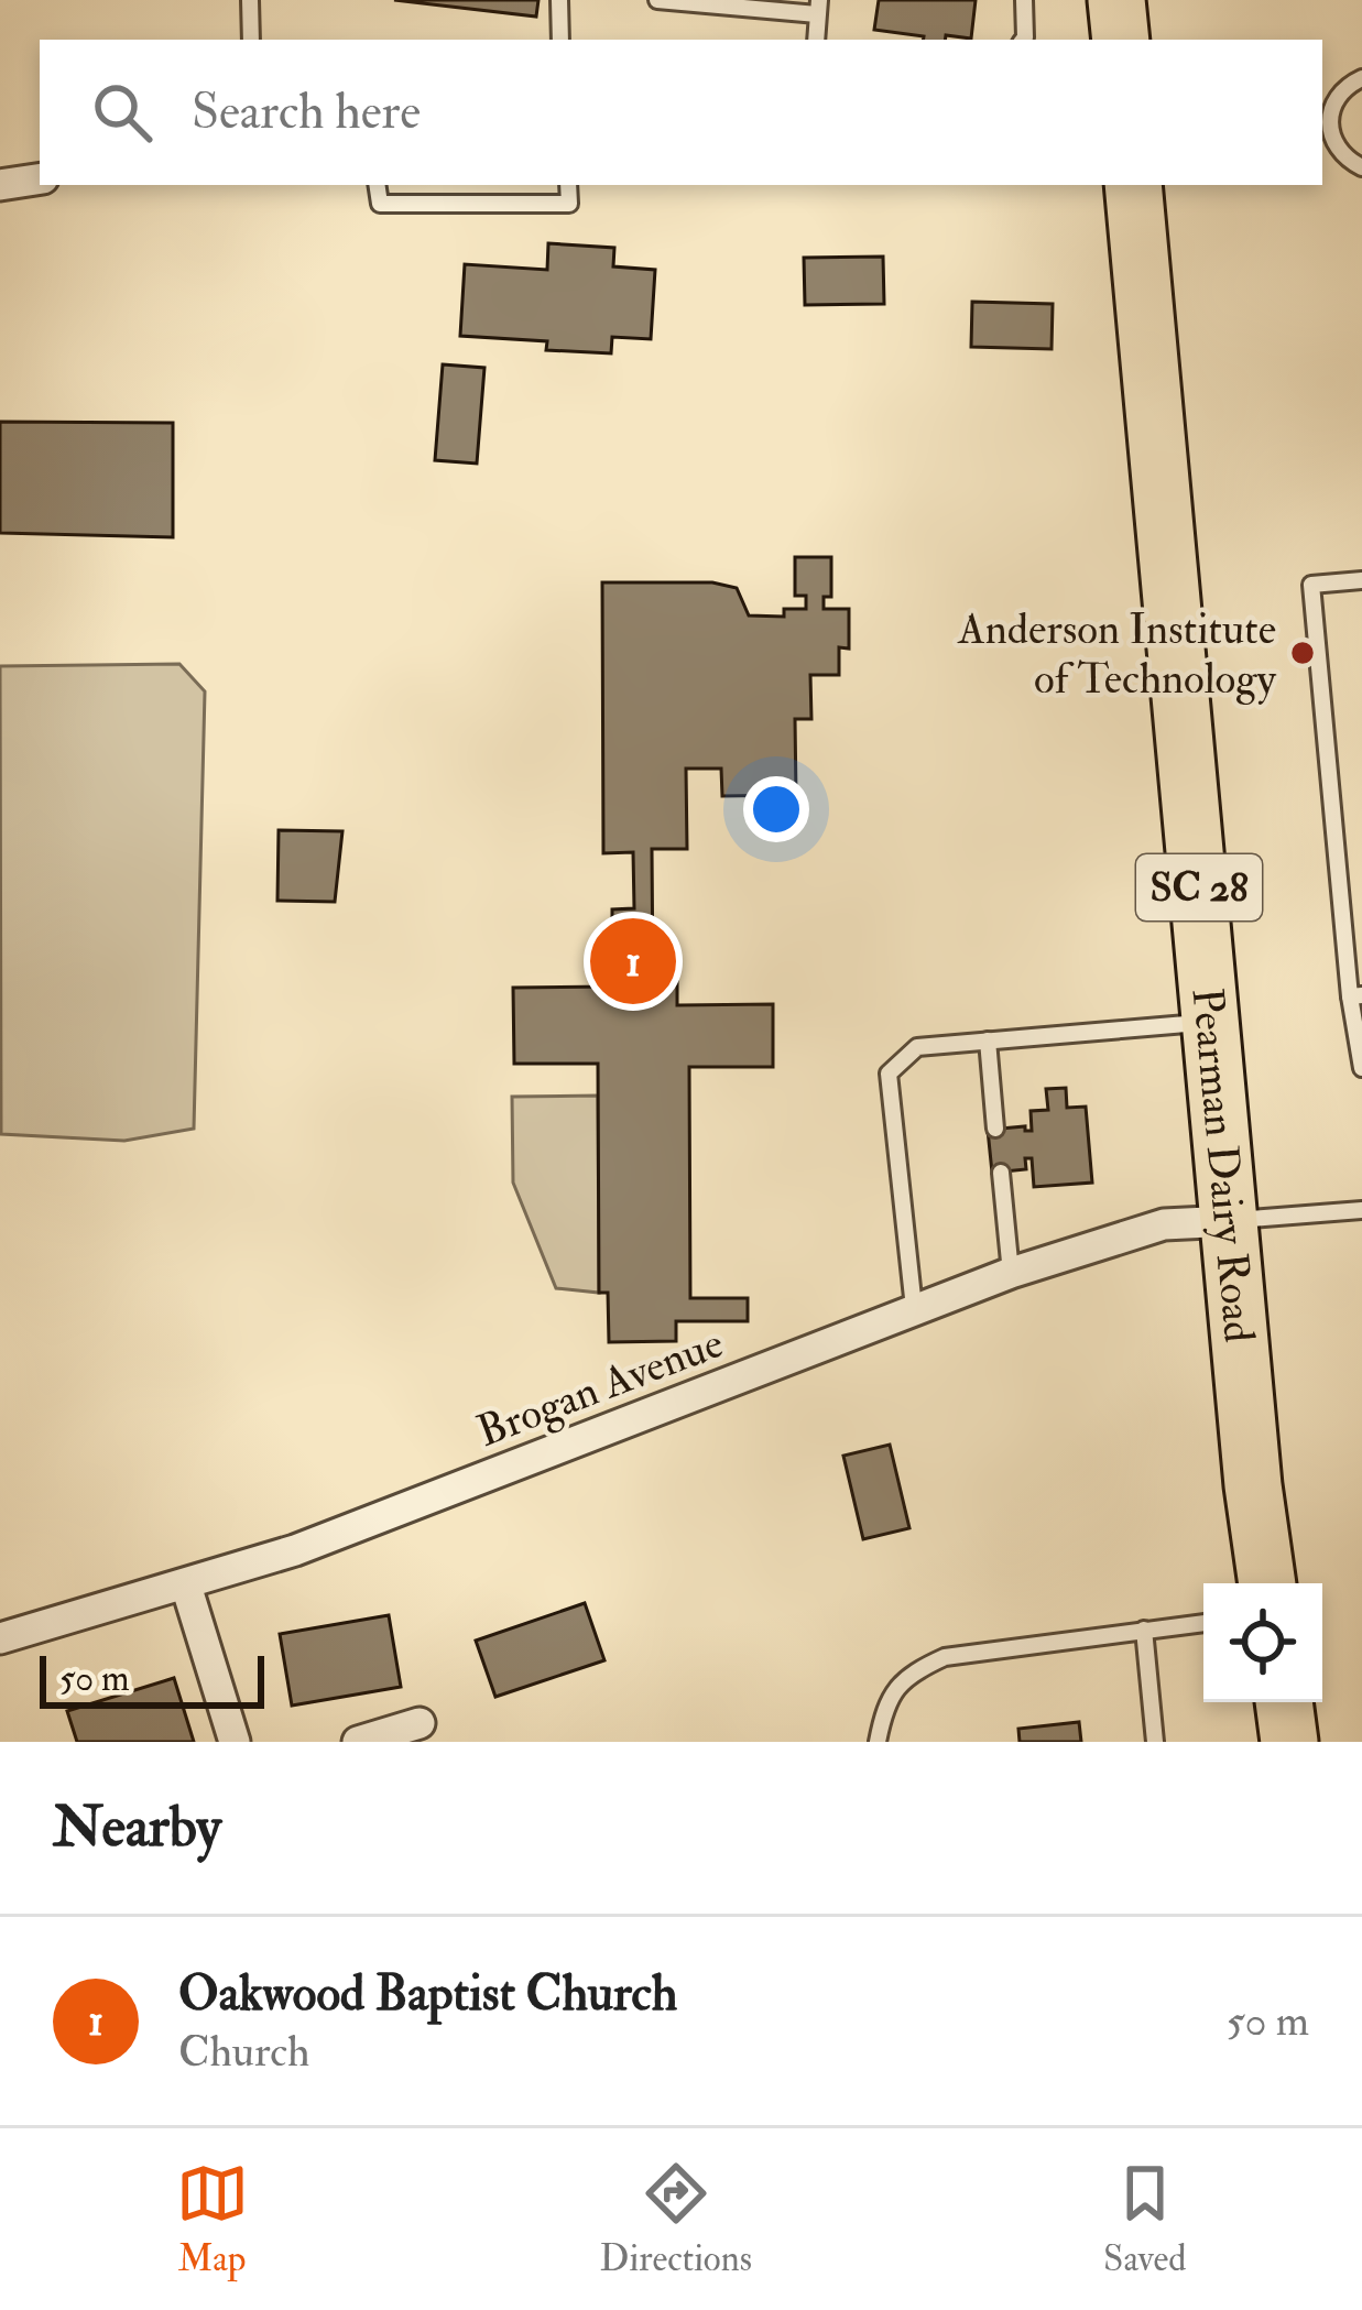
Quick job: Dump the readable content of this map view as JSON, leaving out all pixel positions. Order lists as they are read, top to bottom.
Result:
{
  "streets": {
    "highway": ["SC 28", "Pearman Dairy Road"],
    "street": ["Brogan Avenue"]
  },
  "crossings": [
    ["Pearman Dairy Road", "Brogan Avenue"]
  ],
  "places": ["Anderson Institute of Technology"],
  "scale_bar": "50 m",
  "page": {
    "search": "Search here",
    "pins": "1",
    "scale": "50 m",
    "heading": "Nearby",
    "list": [
      {
        "mark": "1",
        "name": "Oakwood Baptist Church",
        "note": "Church",
        "value": "50 m"
      }
    ],
    "nav": ["Map", "Directions", "Saved"]
  }
}
